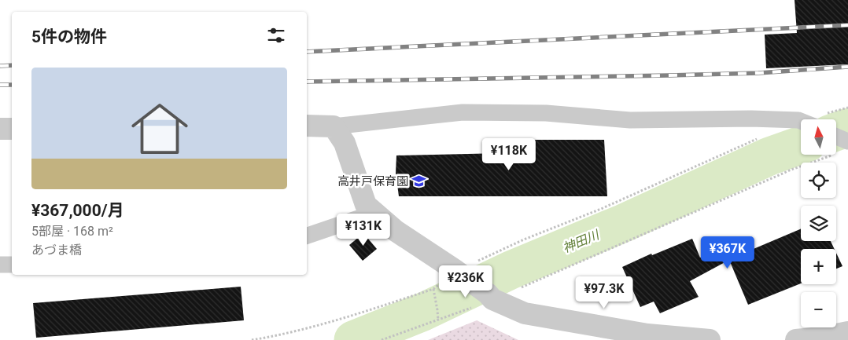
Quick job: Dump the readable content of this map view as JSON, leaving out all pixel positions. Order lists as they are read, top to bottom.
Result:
{
  "water": ["神田川"],
  "places": {
    "school or university": ["高井戸保育園"]
  },
  "north": "top",
  "page": {
    "heading": "5件の物件",
    "list": [
      {
        "name": "¥367,000/月",
        "note": "5部屋 · 168 m² · あづま橋"
      }
    ],
    "map_buttons": ["+", "−"],
    "price": [
      "¥118K",
      "¥131K",
      "¥367K",
      "¥236K",
      "¥97.3K"
    ]
  }
}
